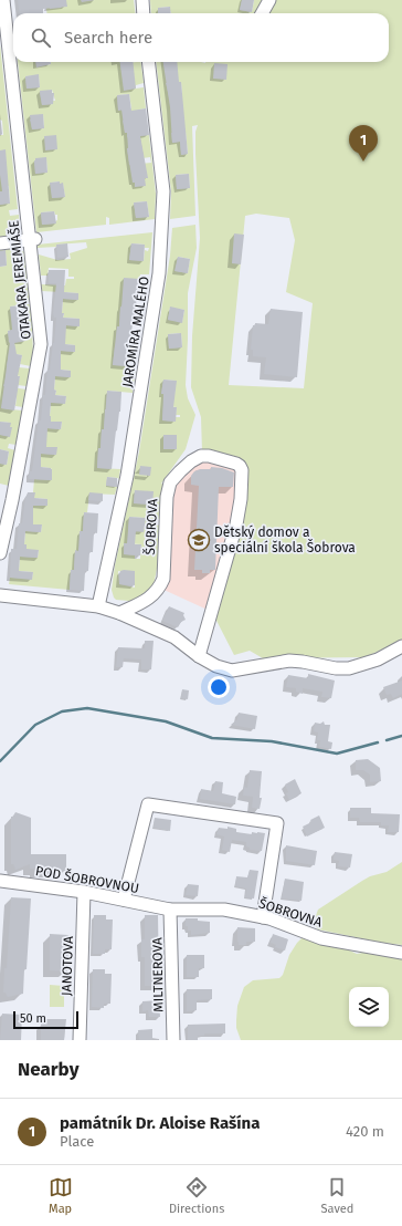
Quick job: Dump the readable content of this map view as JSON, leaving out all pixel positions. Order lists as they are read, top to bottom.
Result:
{
  "streets": {
    "street": [
      "OTAKARA JEREMIÁŠE",
      "JAROMÍRA MALÉHO",
      "ŠOBROVA",
      "POD ŠOBROVNOU",
      "ŠOBROVNA",
      "JANOTOVA",
      "MILTNEROVA"
    ]
  },
  "crossings": [
    ["POD ŠOBROVNOU", "ŠOBROVNA"],
    ["POD ŠOBROVNOU", "JANOTOVA"],
    ["POD ŠOBROVNOU", "MILTNEROVA"],
    ["ŠOBROVNA", "MILTNEROVA"]
  ],
  "places": {
    "school or university": ["Dětský domov a speciální škola Šobrova"]
  },
  "scale_bar": "50 m",
  "page": {
    "search": "Search here",
    "pins": "1",
    "scale": "50 m",
    "heading": "Nearby",
    "list": [
      {
        "mark": "1",
        "name": "památník Dr. Aloise Rašína",
        "note": "Place",
        "value": "420 m"
      }
    ],
    "nav": ["Map", "Directions", "Saved"]
  }
}
